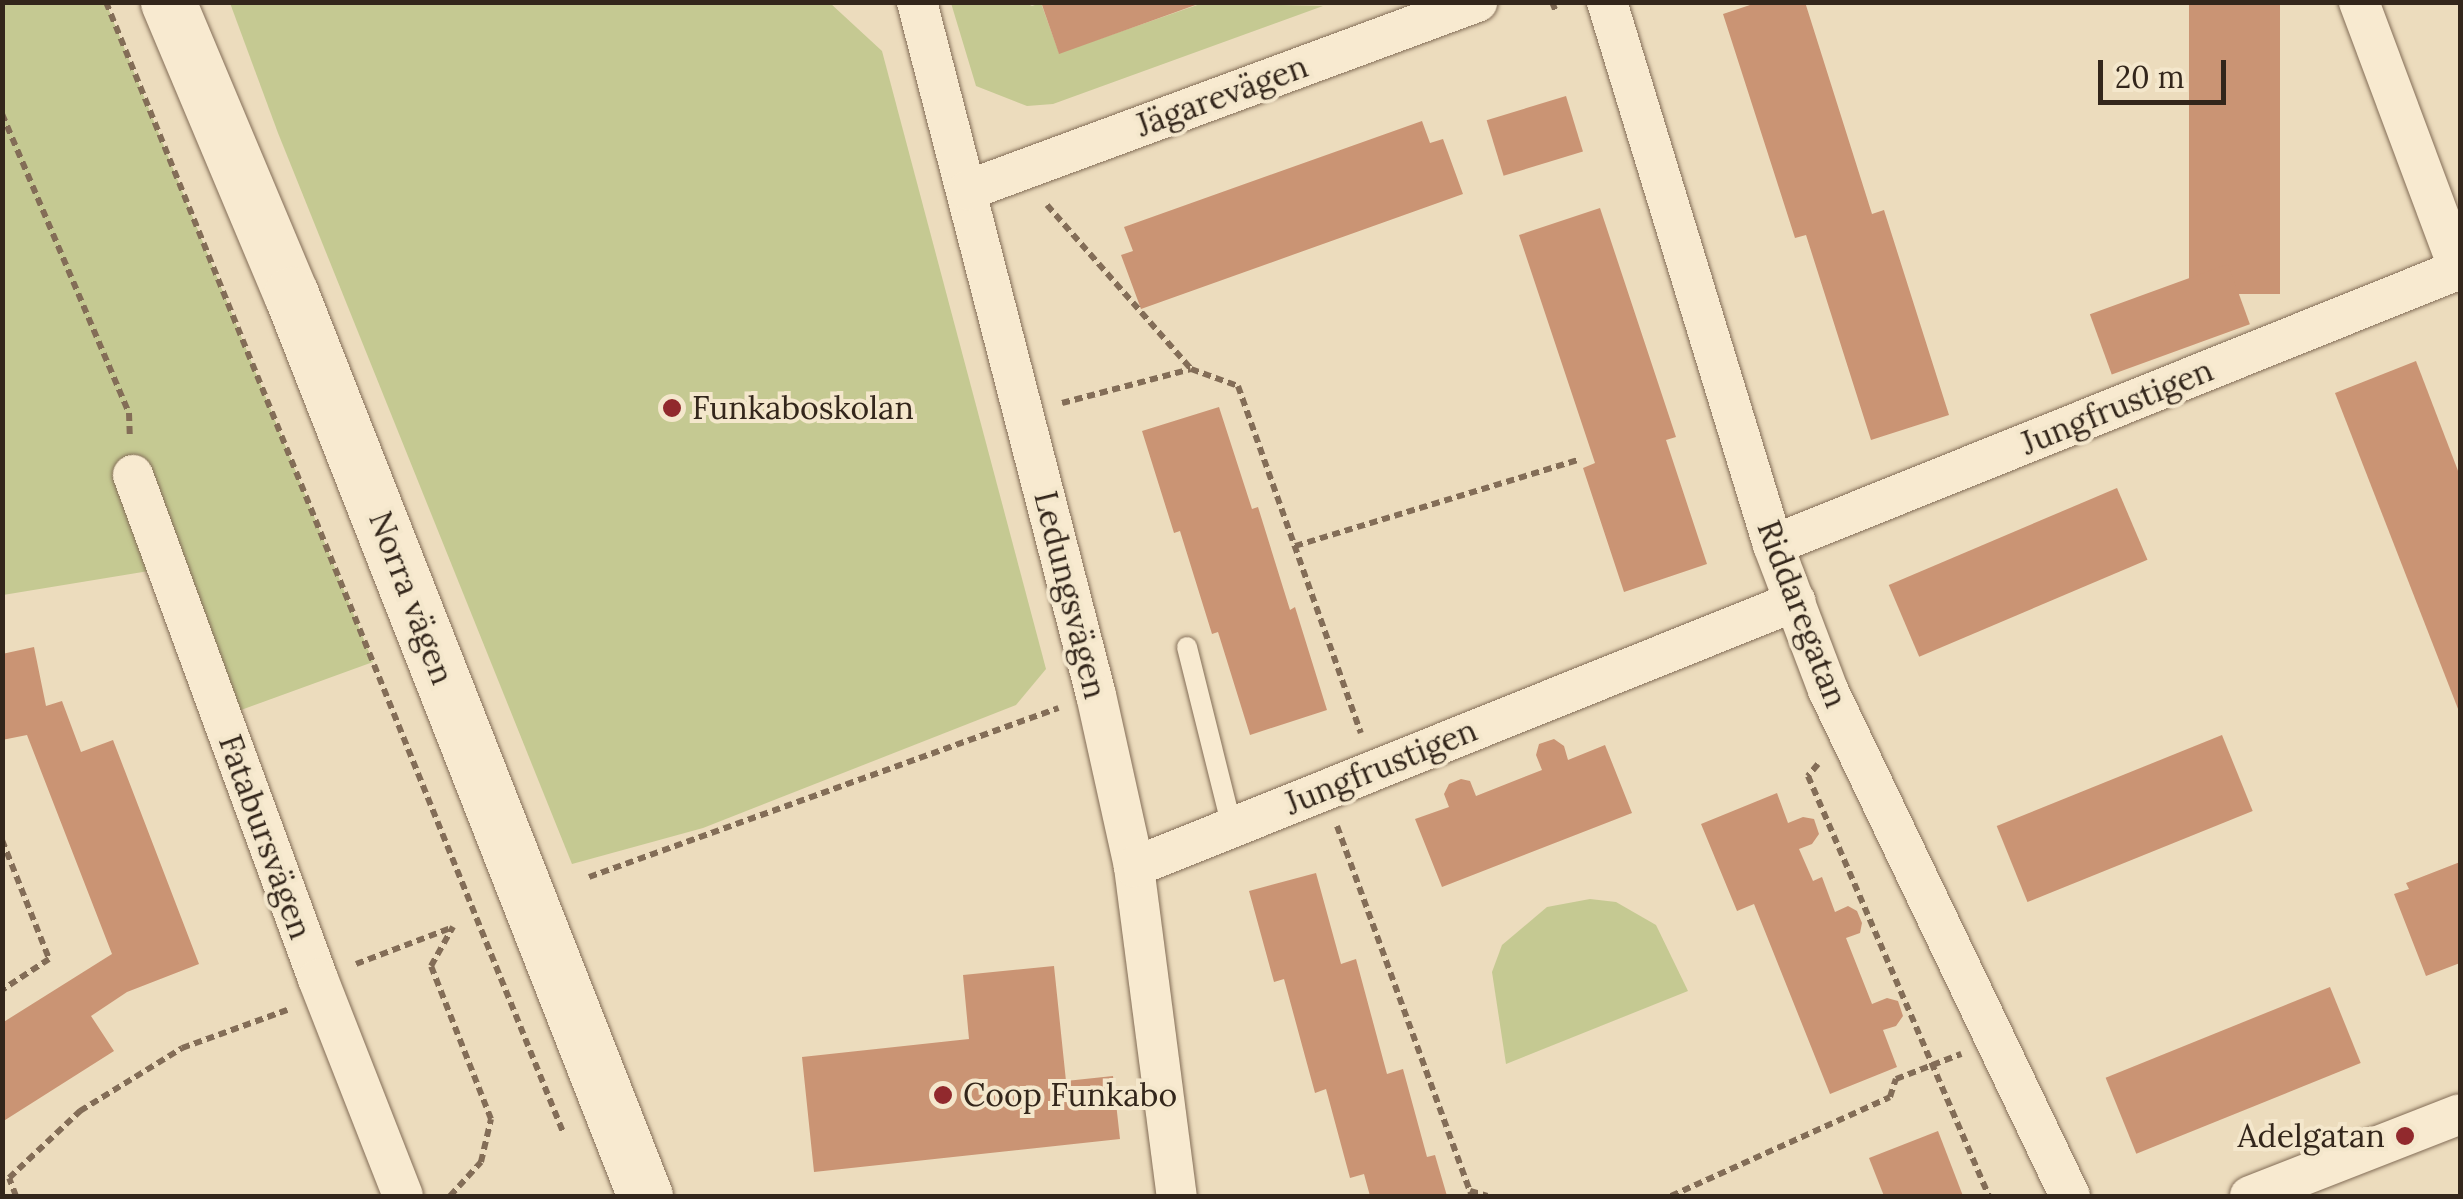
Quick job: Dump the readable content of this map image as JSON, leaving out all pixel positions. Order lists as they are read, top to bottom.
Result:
{
  "streets": {
    "main road": ["Norra vägen"],
    "street": [
      "Jägarevägen",
      "Jungfrustigen",
      "Ledungsvägen",
      "Riddaregatan",
      "Fatabursvägen"
    ]
  },
  "crossings": [
    ["Jägarevägen", "Ledungsvägen"],
    ["Jungfrustigen", "Ledungsvägen"],
    ["Jungfrustigen", "Riddaregatan"]
  ],
  "places": ["Funkaboskolan", "Coop Funkabo", "Adelgatan"],
  "scale_bar": "20 m"
}
